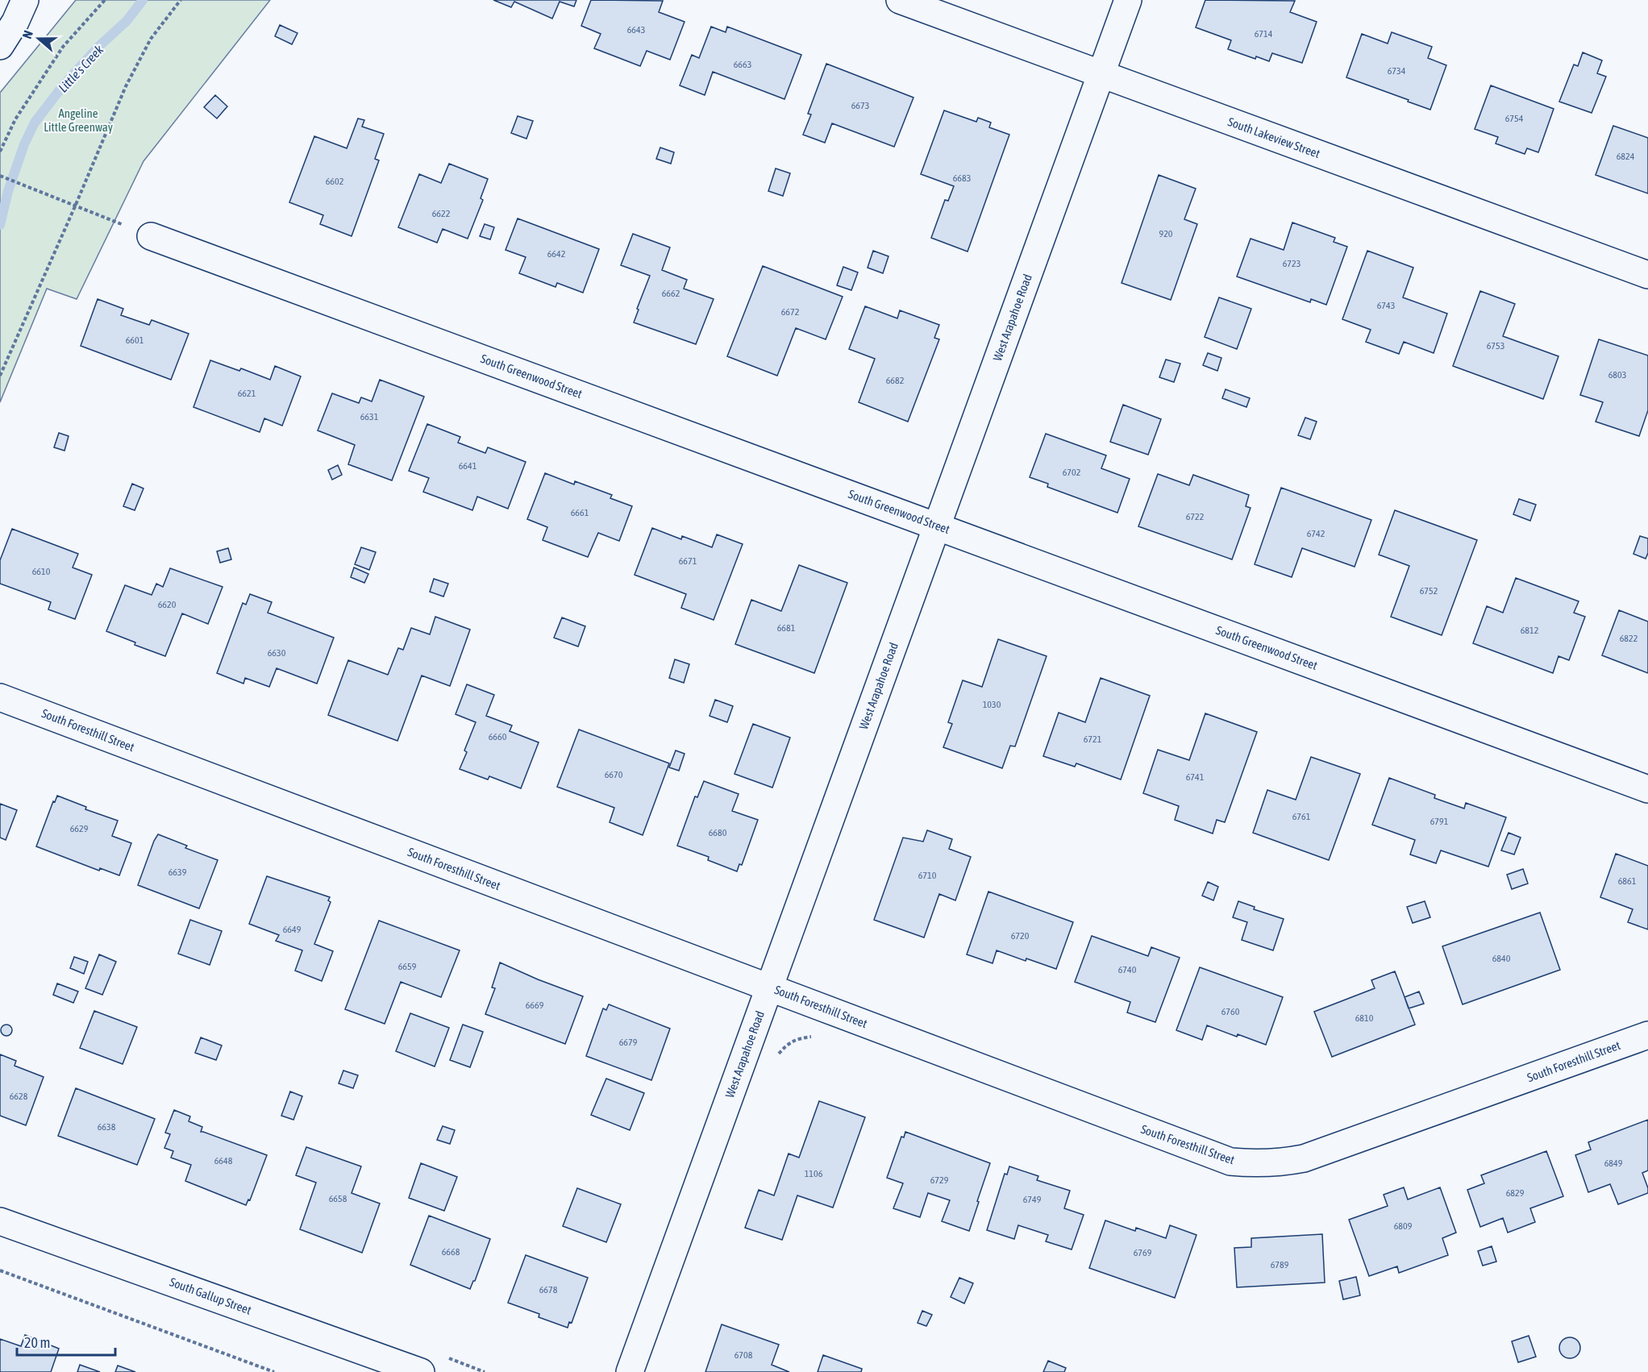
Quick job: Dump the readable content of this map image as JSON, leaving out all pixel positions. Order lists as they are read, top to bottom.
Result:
{
  "streets": {
    "street": [
      "South Lakeview Street",
      "West Arapahoe Road",
      "South Greenwood Street",
      "South Foresthill Street",
      "South Gallup Street"
    ]
  },
  "crossings": [
    ["South Lakeview Street", "West Arapahoe Road"],
    ["West Arapahoe Road", "South Greenwood Street"],
    ["West Arapahoe Road", "South Foresthill Street"]
  ],
  "water": ["Little's Creek"],
  "parks": ["Angeline Little Greenway"],
  "house_numbers": [
    "6643",
    "6714",
    "6663",
    "6734",
    "6673",
    "6754",
    "6824",
    "6683",
    "6602",
    "6622",
    "920",
    "6642",
    "6723",
    "6662",
    "6743",
    "6672",
    "6601",
    "6753",
    "6803",
    "6682",
    "6621",
    "6631",
    "6641",
    "6702",
    "6661",
    "6722",
    "6742",
    "6671",
    "6610",
    "6752",
    "6620",
    "6681",
    "6812",
    "6822",
    "6630",
    "1030",
    "6660",
    "6721",
    "6670",
    "6741",
    "6761",
    "6791",
    "6629",
    "6680",
    "6639",
    "6710",
    "6861",
    "6649",
    "6720",
    "6840",
    "6659",
    "6740",
    "6669",
    "6760",
    "6810",
    "6679",
    "6628",
    "6638",
    "6648",
    "6849",
    "1106",
    "6729",
    "6829",
    "6658",
    "6749",
    "6809",
    "6668",
    "6769",
    "6789",
    "6678",
    "6708"
  ],
  "scale_bar": "20 m",
  "north": "left"
}
